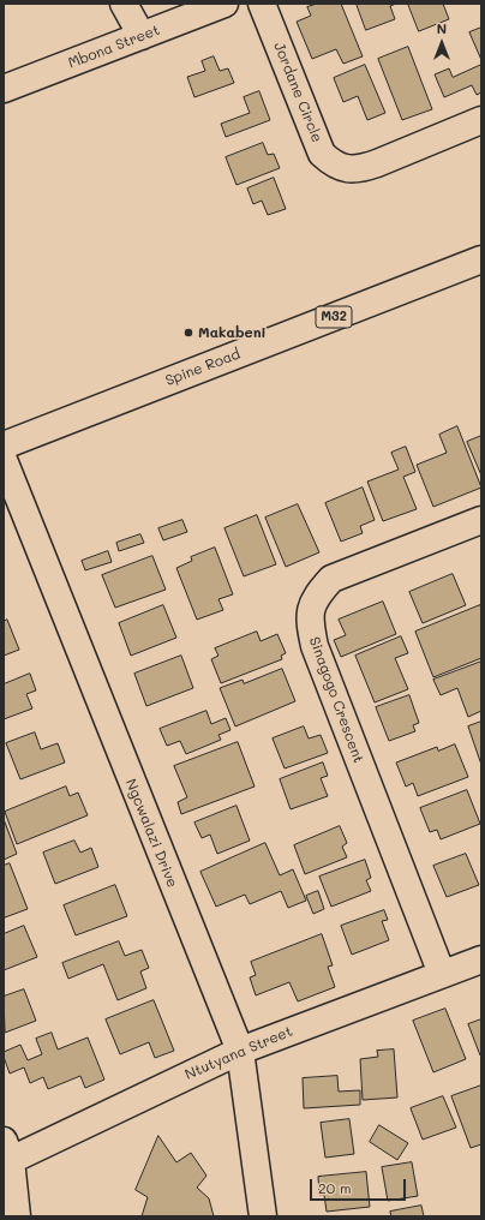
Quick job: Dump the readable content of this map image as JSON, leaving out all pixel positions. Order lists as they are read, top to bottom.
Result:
{
  "streets": {
    "street": [
      "Mbona Street",
      "Jordane Circle",
      "M32",
      "Spine Road",
      "Sinagogo Crescent",
      "Ngcwalazi Drive",
      "Ntutyana Street"
    ]
  },
  "crossings": [
    ["Sinagogo Crescent", "Ntutyana Street"],
    ["Ngcwalazi Drive", "Ntutyana Street"]
  ],
  "places": ["Makabeni"],
  "scale_bar": "20 m",
  "north": "top"
}
